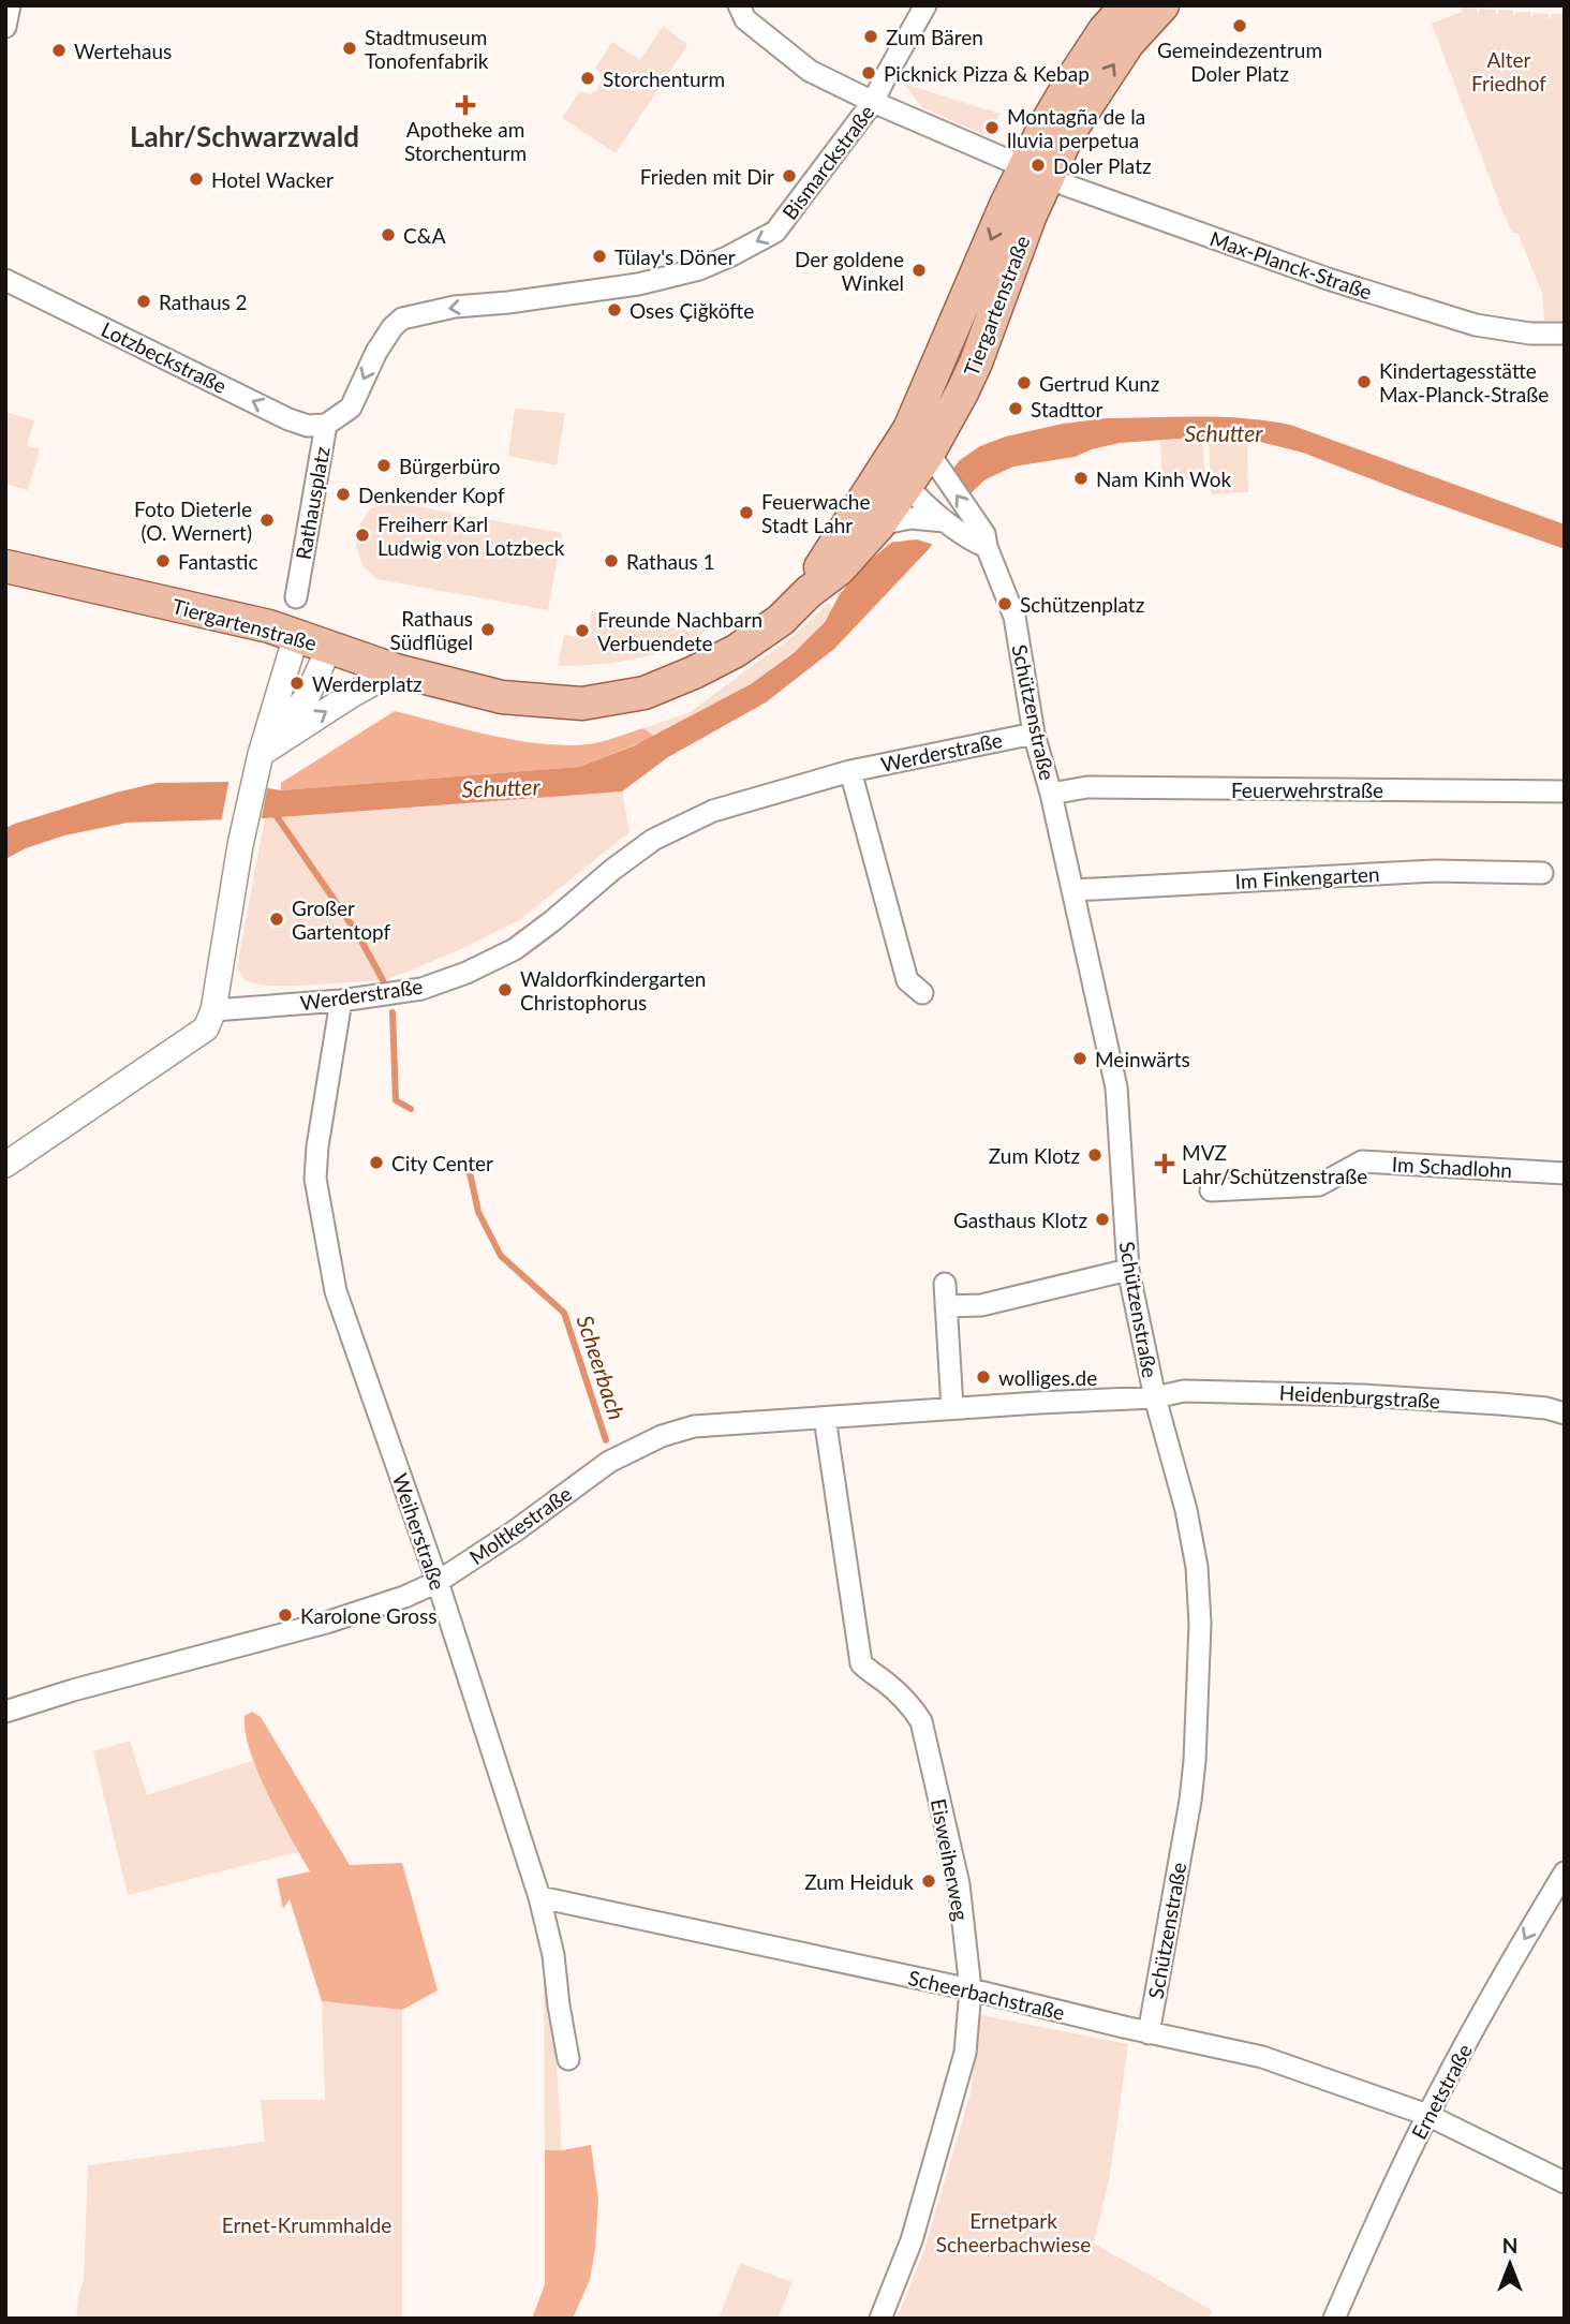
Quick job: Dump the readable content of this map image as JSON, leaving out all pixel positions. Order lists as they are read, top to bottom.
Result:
{
  "streets": {
    "main road": ["Tiergartenstraße"],
    "street": [
      "Bismarckstraße",
      "Max-Planck-Straße",
      "Lotzbeckstraße",
      "Rathausplatz",
      "Schützenstraße",
      "Werderstraße",
      "Feuerwehrstraße",
      "Im Finkengarten",
      "Im Schadlohn",
      "Heidenburgstraße",
      "Moltkestraße",
      "Weiherstraße",
      "Eisweiherweg",
      "Scheerbachstraße",
      "Ernetstraße"
    ]
  },
  "crossings": [
    ["Bismarckstraße", "Rathausplatz"],
    ["Max-Planck-Straße", "Tiergartenstraße"],
    ["Tiergartenstraße", "Schützenstraße"],
    ["Lotzbeckstraße", "Rathausplatz"],
    ["Schützenstraße", "Werderstraße"],
    ["Schützenstraße", "Feuerwehrstraße"],
    ["Schützenstraße", "Im Finkengarten"],
    ["Schützenstraße", "Heidenburgstraße"],
    ["Schützenstraße", "Moltkestraße"],
    ["Schützenstraße", "Scheerbachstraße"],
    ["Werderstraße", "Weiherstraße"],
    ["Heidenburgstraße", "Moltkestraße"],
    ["Moltkestraße", "Weiherstraße"],
    ["Moltkestraße", "Eisweiherweg"],
    ["Weiherstraße", "Scheerbachstraße"],
    ["Eisweiherweg", "Scheerbachstraße"],
    ["Scheerbachstraße", "Ernetstraße"]
  ],
  "one_way": [
    "Bismarckstraße",
    "Lotzbeckstraße",
    "Rathausplatz",
    "Ernetstraße"
  ],
  "districts": ["Lahr/Schwarzwald"],
  "water": ["Schutter", "Scheerbach"],
  "parks": ["Alter Friedhof", "Ernetpark Scheerbachwiese", "Ernet-Krummhalde"],
  "places": {
    "other": [
      "Gemeindezentrum Doler Platz",
      "Zum Bären",
      "Stadtmuseum Tonofenfabrik",
      "Wertehaus",
      "Picknick Pizza & Kebap",
      "Storchenturm",
      "Montagña de la lluvia perpetua",
      "Doler Platz",
      "Frieden mit Dir",
      "Hotel Wacker",
      "C&A",
      "Tülay's Döner",
      "Der goldene Winkel",
      "Rathaus 2",
      "Oses Çiğköfte",
      "Kindertagesstätte Max-Planck-Straße",
      "Gertrud Kunz",
      "Stadttor",
      "Bürgerbüro",
      "Nam Kinh Wok",
      "Denkender Kopf",
      "Feuerwache Stadt Lahr",
      "Foto Dieterle (O. Wernert)",
      "Freiherr Karl Ludwig von Lotzbeck",
      "Fantastic",
      "Rathaus 1",
      "Schützenplatz",
      "Rathaus Südflügel",
      "Freunde Nachbarn Verbuendete",
      "Werderplatz",
      "Großer Gartentopf",
      "Waldorfkindergarten Christophorus",
      "Meinwärts",
      "Zum Klotz",
      "City Center",
      "Gasthaus Klotz",
      "wolliges.de",
      "Karolone Gross",
      "Zum Heiduk"
    ],
    "health": ["Apotheke am Storchenturm", "MVZ Lahr/Schützenstraße"]
  },
  "north": "top"
}
